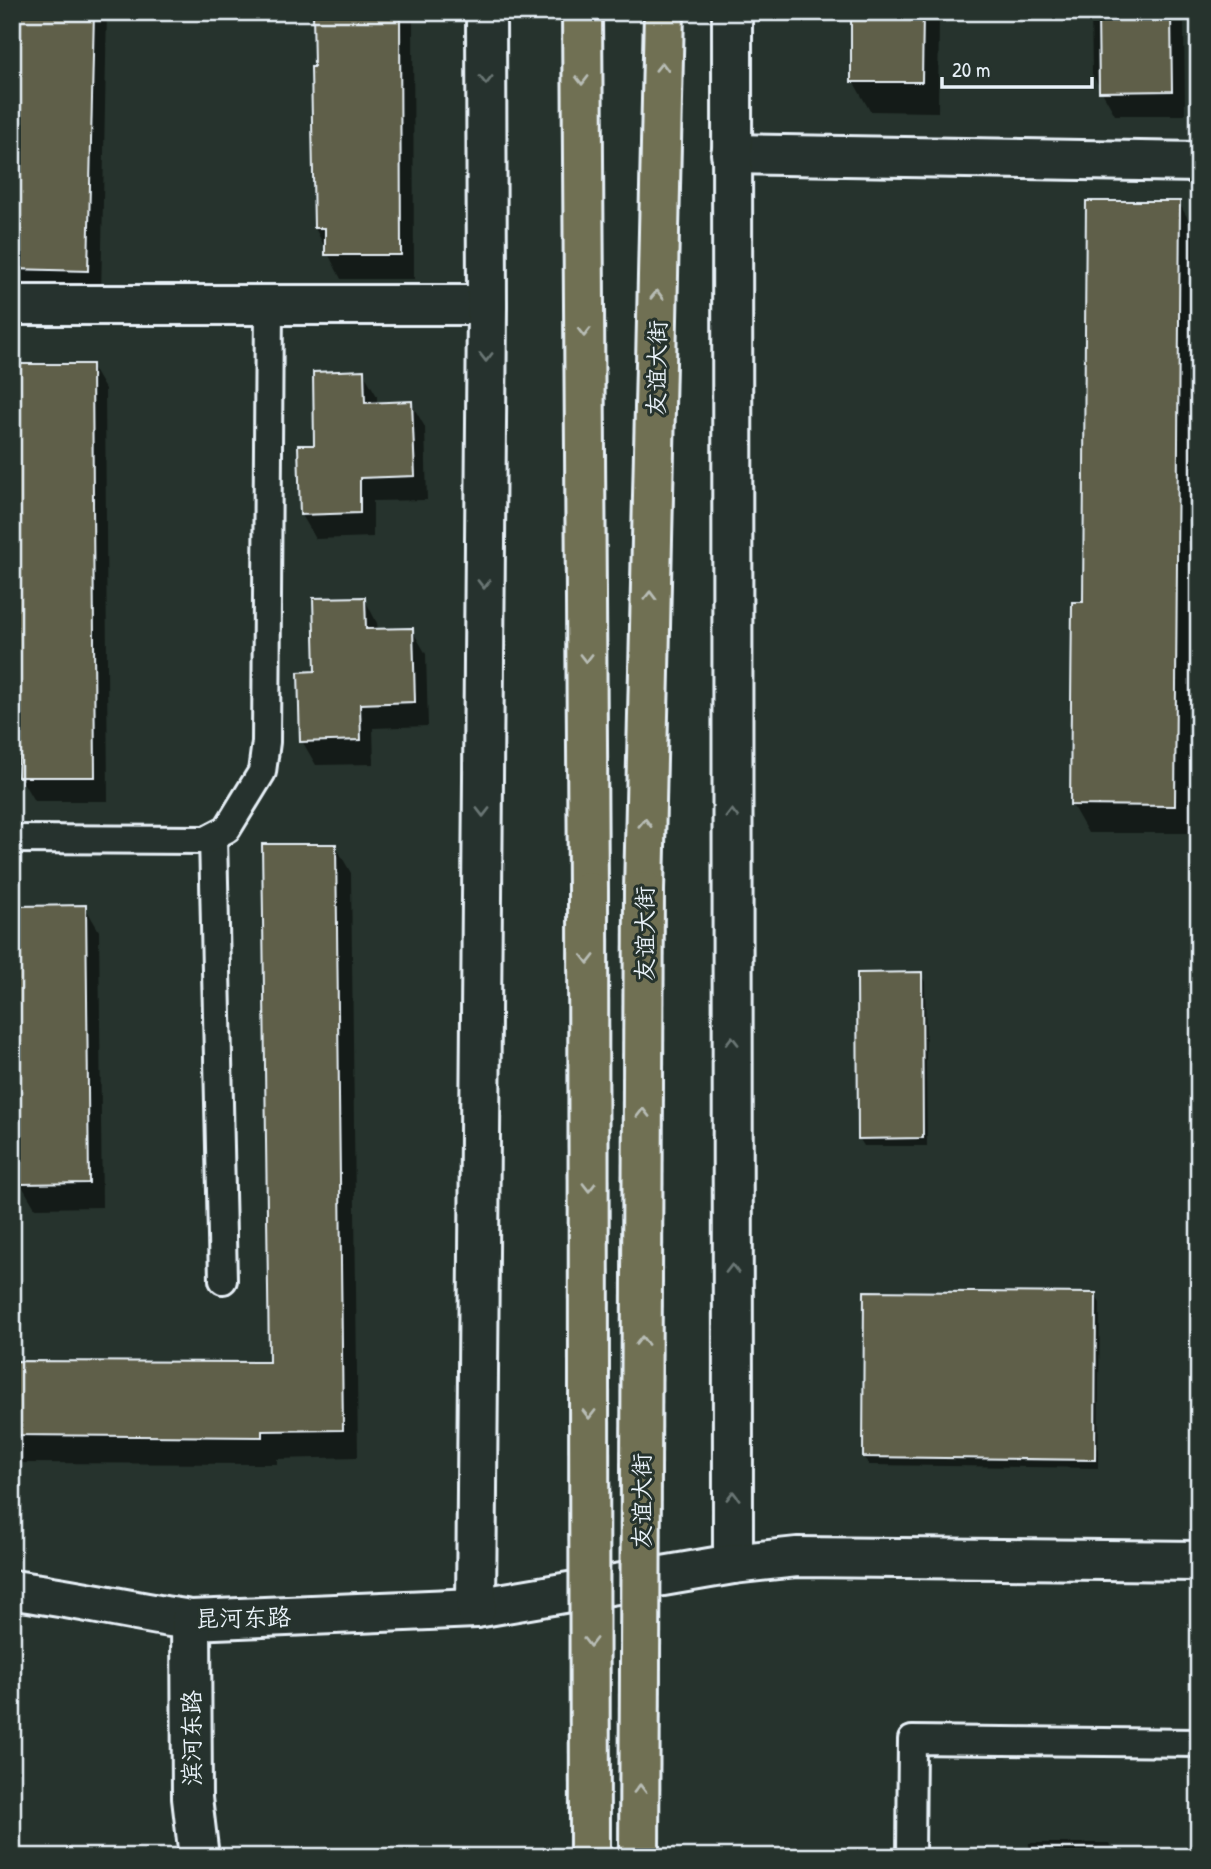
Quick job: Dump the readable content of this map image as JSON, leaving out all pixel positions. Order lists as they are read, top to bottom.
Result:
{
  "streets": {
    "main road": ["友谊大街"],
    "street": ["昆河东路", "滨河东路"]
  },
  "crossings": [
    ["昆河东路", "滨河东路"]
  ],
  "scale_bar": "20 m"
}
